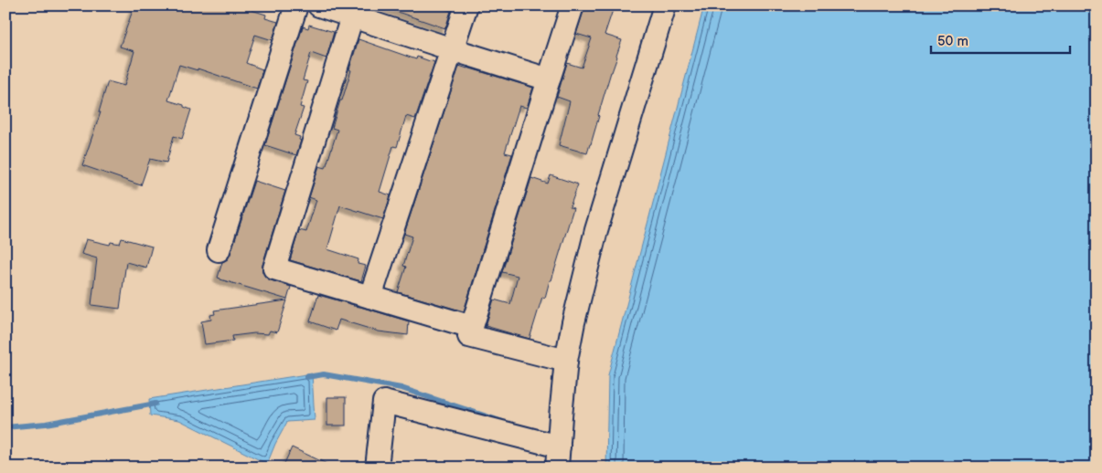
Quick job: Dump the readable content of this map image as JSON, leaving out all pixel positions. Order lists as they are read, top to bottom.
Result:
{
  "scale_bar": "50 m"
}
